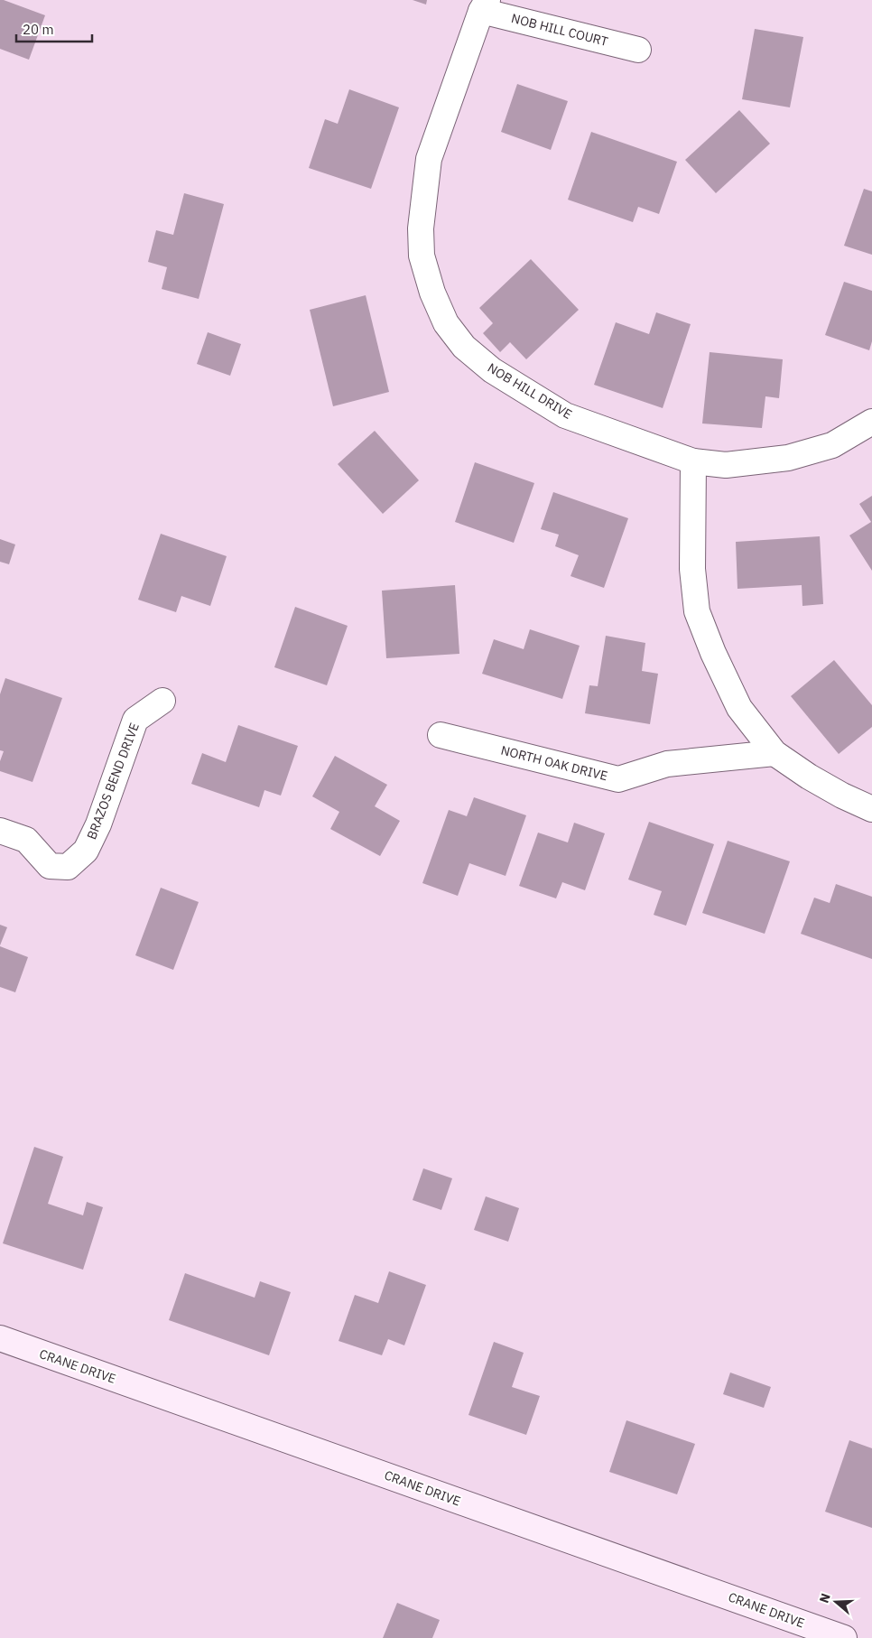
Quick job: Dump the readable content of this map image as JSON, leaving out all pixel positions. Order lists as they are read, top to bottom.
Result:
{
  "streets": {
    "street": [
      "NOB HILL COURT",
      "NOB HILL DRIVE",
      "NORTH OAK DRIVE",
      "BRAZOS BEND DRIVE",
      "CRANE DRIVE"
    ]
  },
  "crossings": [
    ["NOB HILL COURT", "NOB HILL DRIVE"]
  ],
  "scale_bar": "20 m",
  "north": "left"
}
